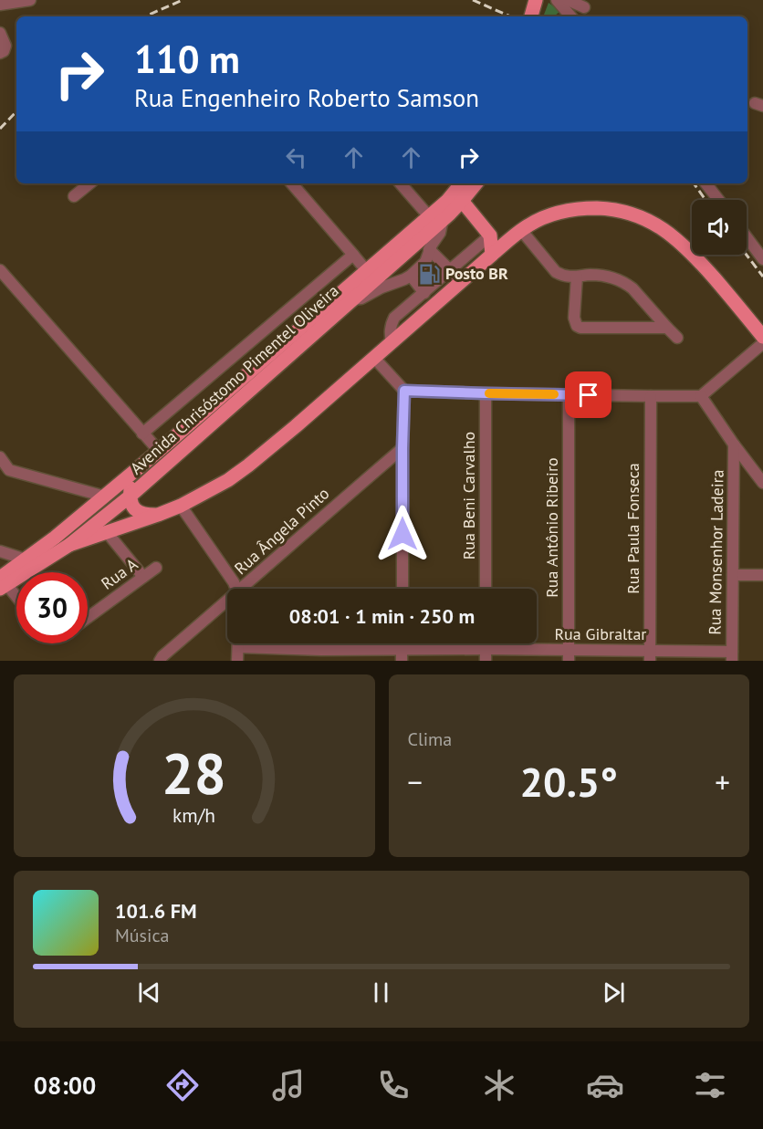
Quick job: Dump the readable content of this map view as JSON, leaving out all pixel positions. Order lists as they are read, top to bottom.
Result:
{
  "streets": {
    "main road": ["Avenida Chrisóstomo Pimentel Oliveira"],
    "street": [
      "Rua Beni Carvalho",
      "Rua Antônio Ribeiro",
      "Rua Paula Fonseca",
      "Rua Ângela Pinto",
      "Rua Monsenhor Ladeira",
      "Rua A",
      "Rua Gibraltar"
    ]
  },
  "crossings": [
    ["Rua Antônio Ribeiro", "Rua Gibraltar"],
    ["Rua Paula Fonseca", "Rua Gibraltar"],
    ["Rua Monsenhor Ladeira", "Rua Gibraltar"]
  ],
  "places": {
    "fuel station": ["Posto BR"]
  },
  "page": {
    "turn": ["110 m", "Rua Engenheiro Roberto Samson"],
    "limit": "30",
    "trip": "08:01 · 1 min · 250 m",
    "tile": "Clima",
    "heat": ["−", "20.5°", "+"],
    "song": ["101.6 FM", "Música"],
    "tabs": "08:00",
    "gauge": ["28", "km/h"]
  }
}
